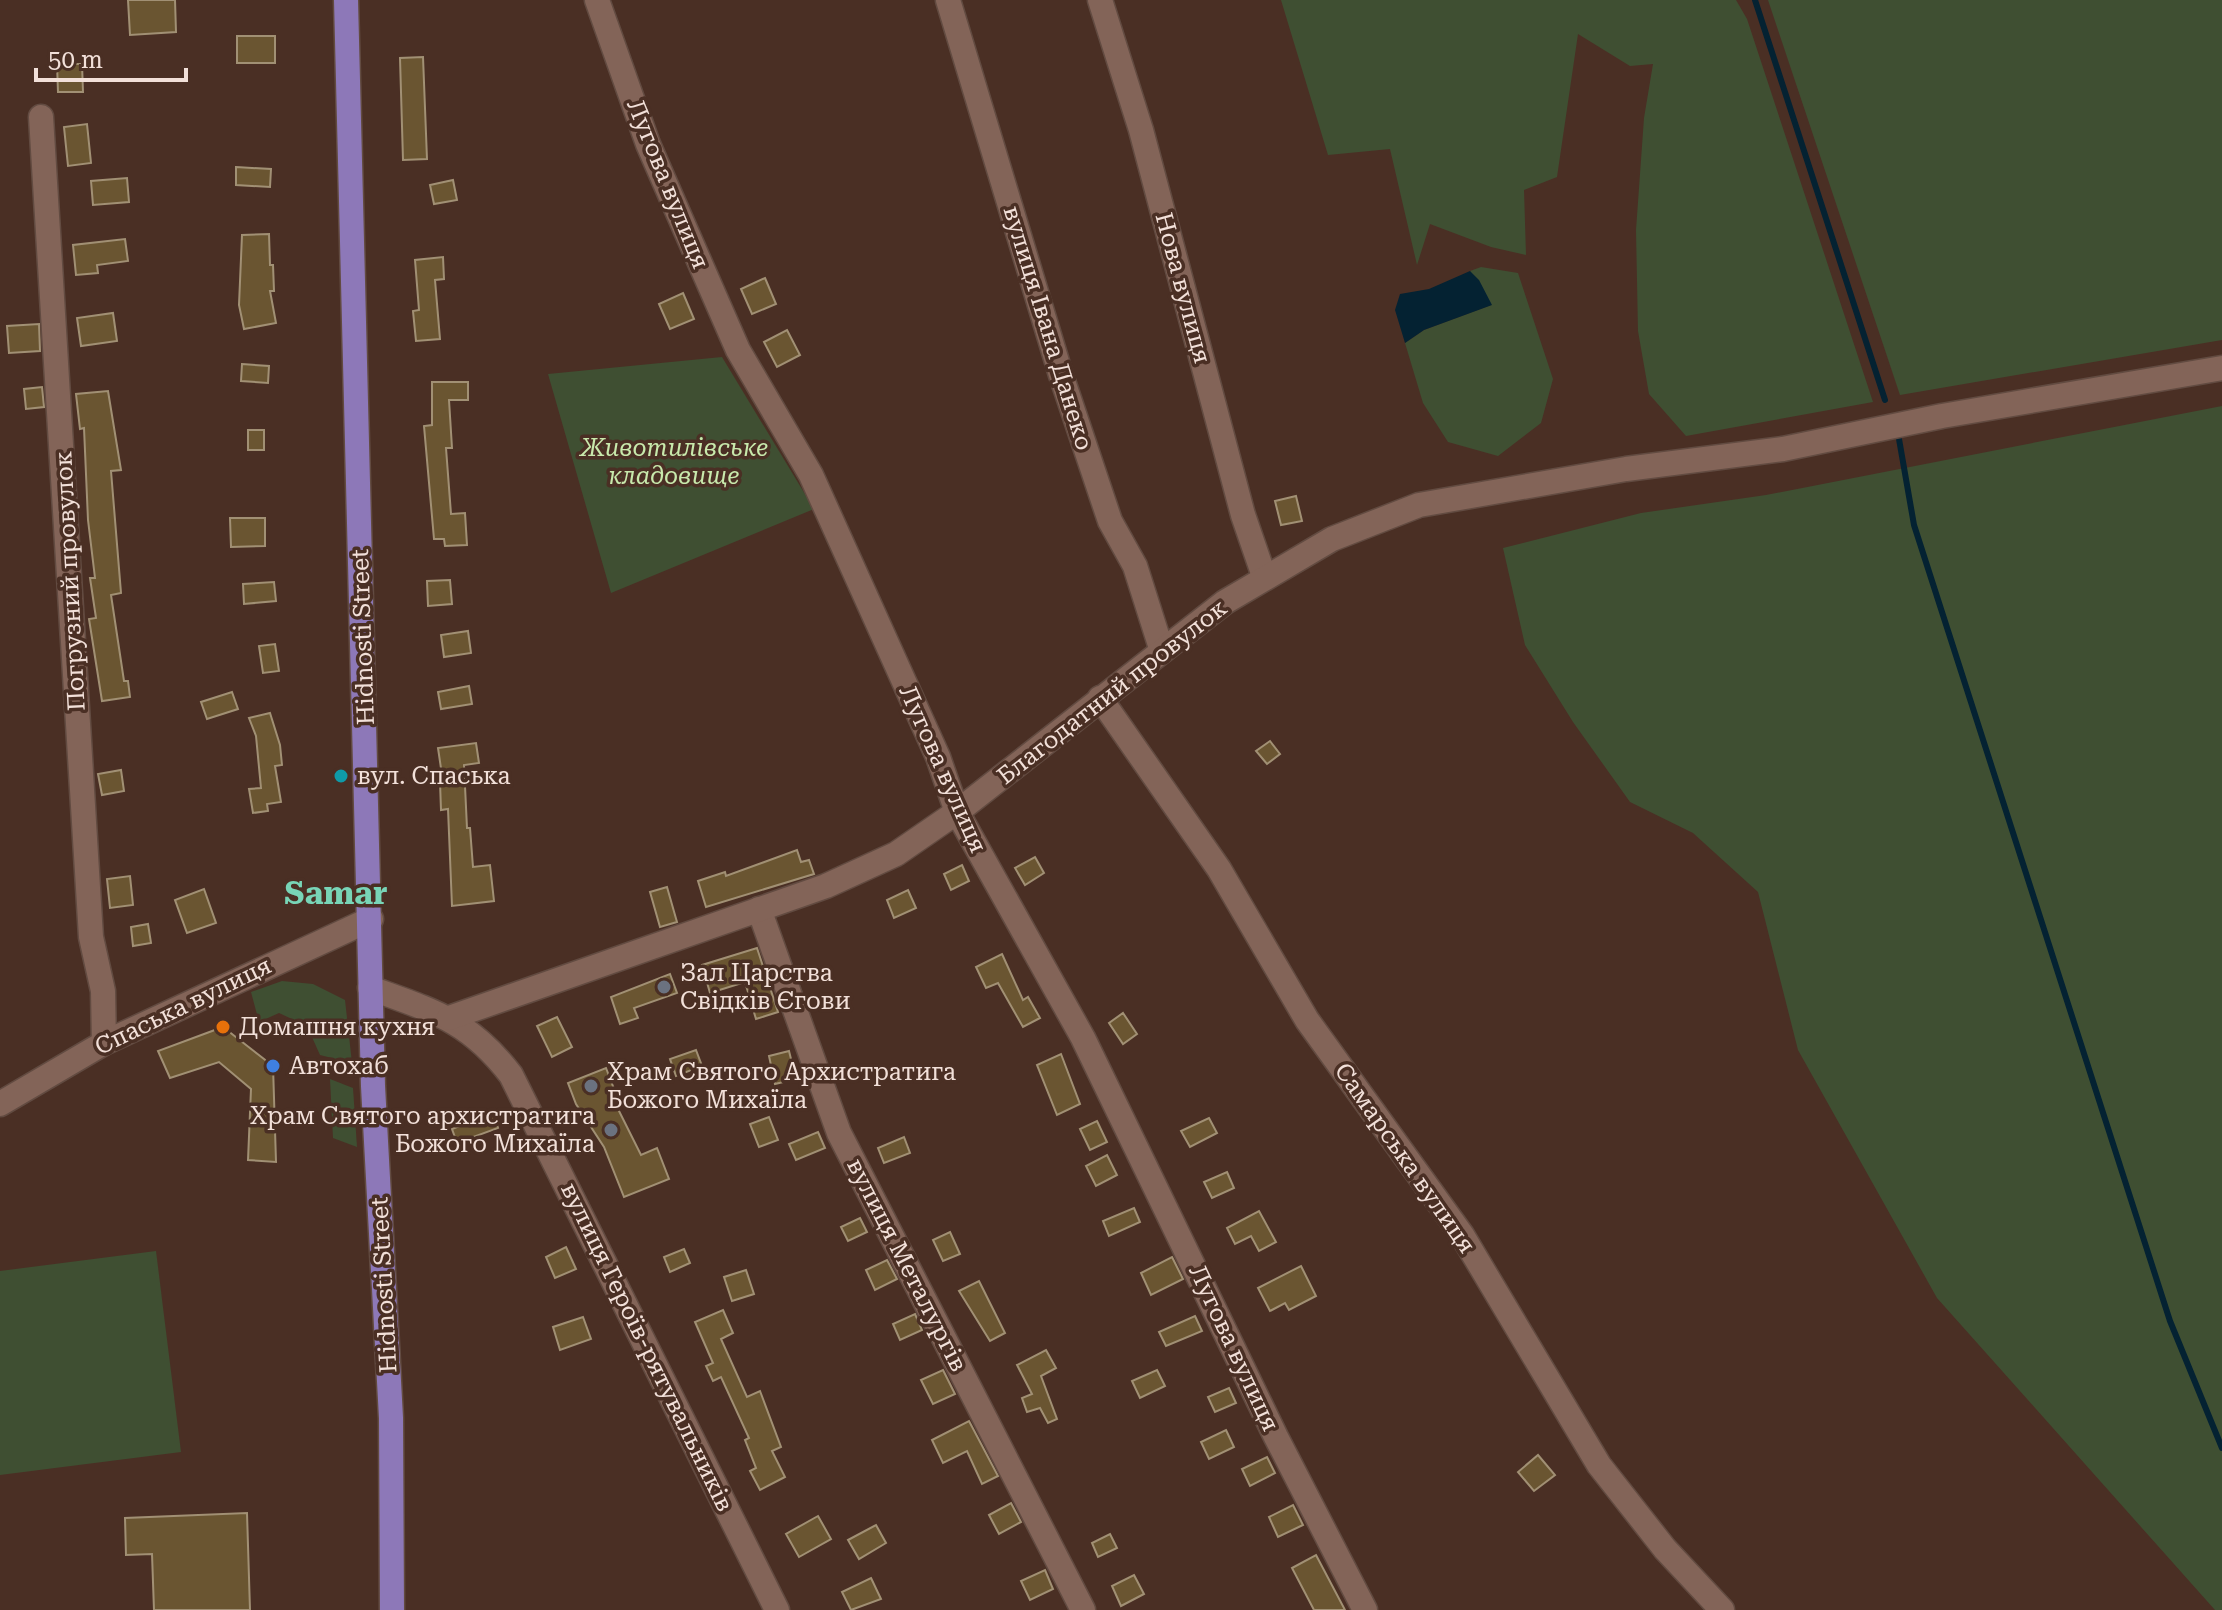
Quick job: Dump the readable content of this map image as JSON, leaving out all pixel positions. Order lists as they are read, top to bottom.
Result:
{
  "streets": {
    "main road": ["Hidnosti Street"],
    "street": [
      "Лугова вулиця",
      "Нова вулиця",
      "вулиця Івана Данеко",
      "Погрузний провулок",
      "Благодатний провулок",
      "Спаська вулиця",
      "Самарська вулиця",
      "вулиця Металургів",
      "вулиця Героїв-рятувальників"
    ]
  },
  "crossings": [
    ["Лугова вулиця", "Благодатний провулок"],
    ["Нова вулиця", "Благодатний провулок"],
    ["вулиця Івана Данеко", "Благодатний провулок"],
    ["Погрузний провулок", "Спаська вулиця"],
    ["Hidnosti Street", "Спаська вулиця"],
    ["Hidnosti Street", "вулиця Героїв-рятувальників"],
    ["Благодатний провулок", "Самарська вулиця"],
    ["Благодатний провулок", "вулиця Металургів"],
    ["Благодатний провулок", "вулиця Героїв-рятувальників"]
  ],
  "districts": ["Samar"],
  "parks": ["Животилівське кладовище"],
  "places": [
    "вул. Спаська",
    "Зал Царства Свідків Єгови",
    "Домашня кухня",
    "Автохаб",
    "Храм Святого Архистратига Божого Михаїла",
    "Храм Святого архистратига Божого Михаїла"
  ],
  "scale_bar": "50 m"
}
